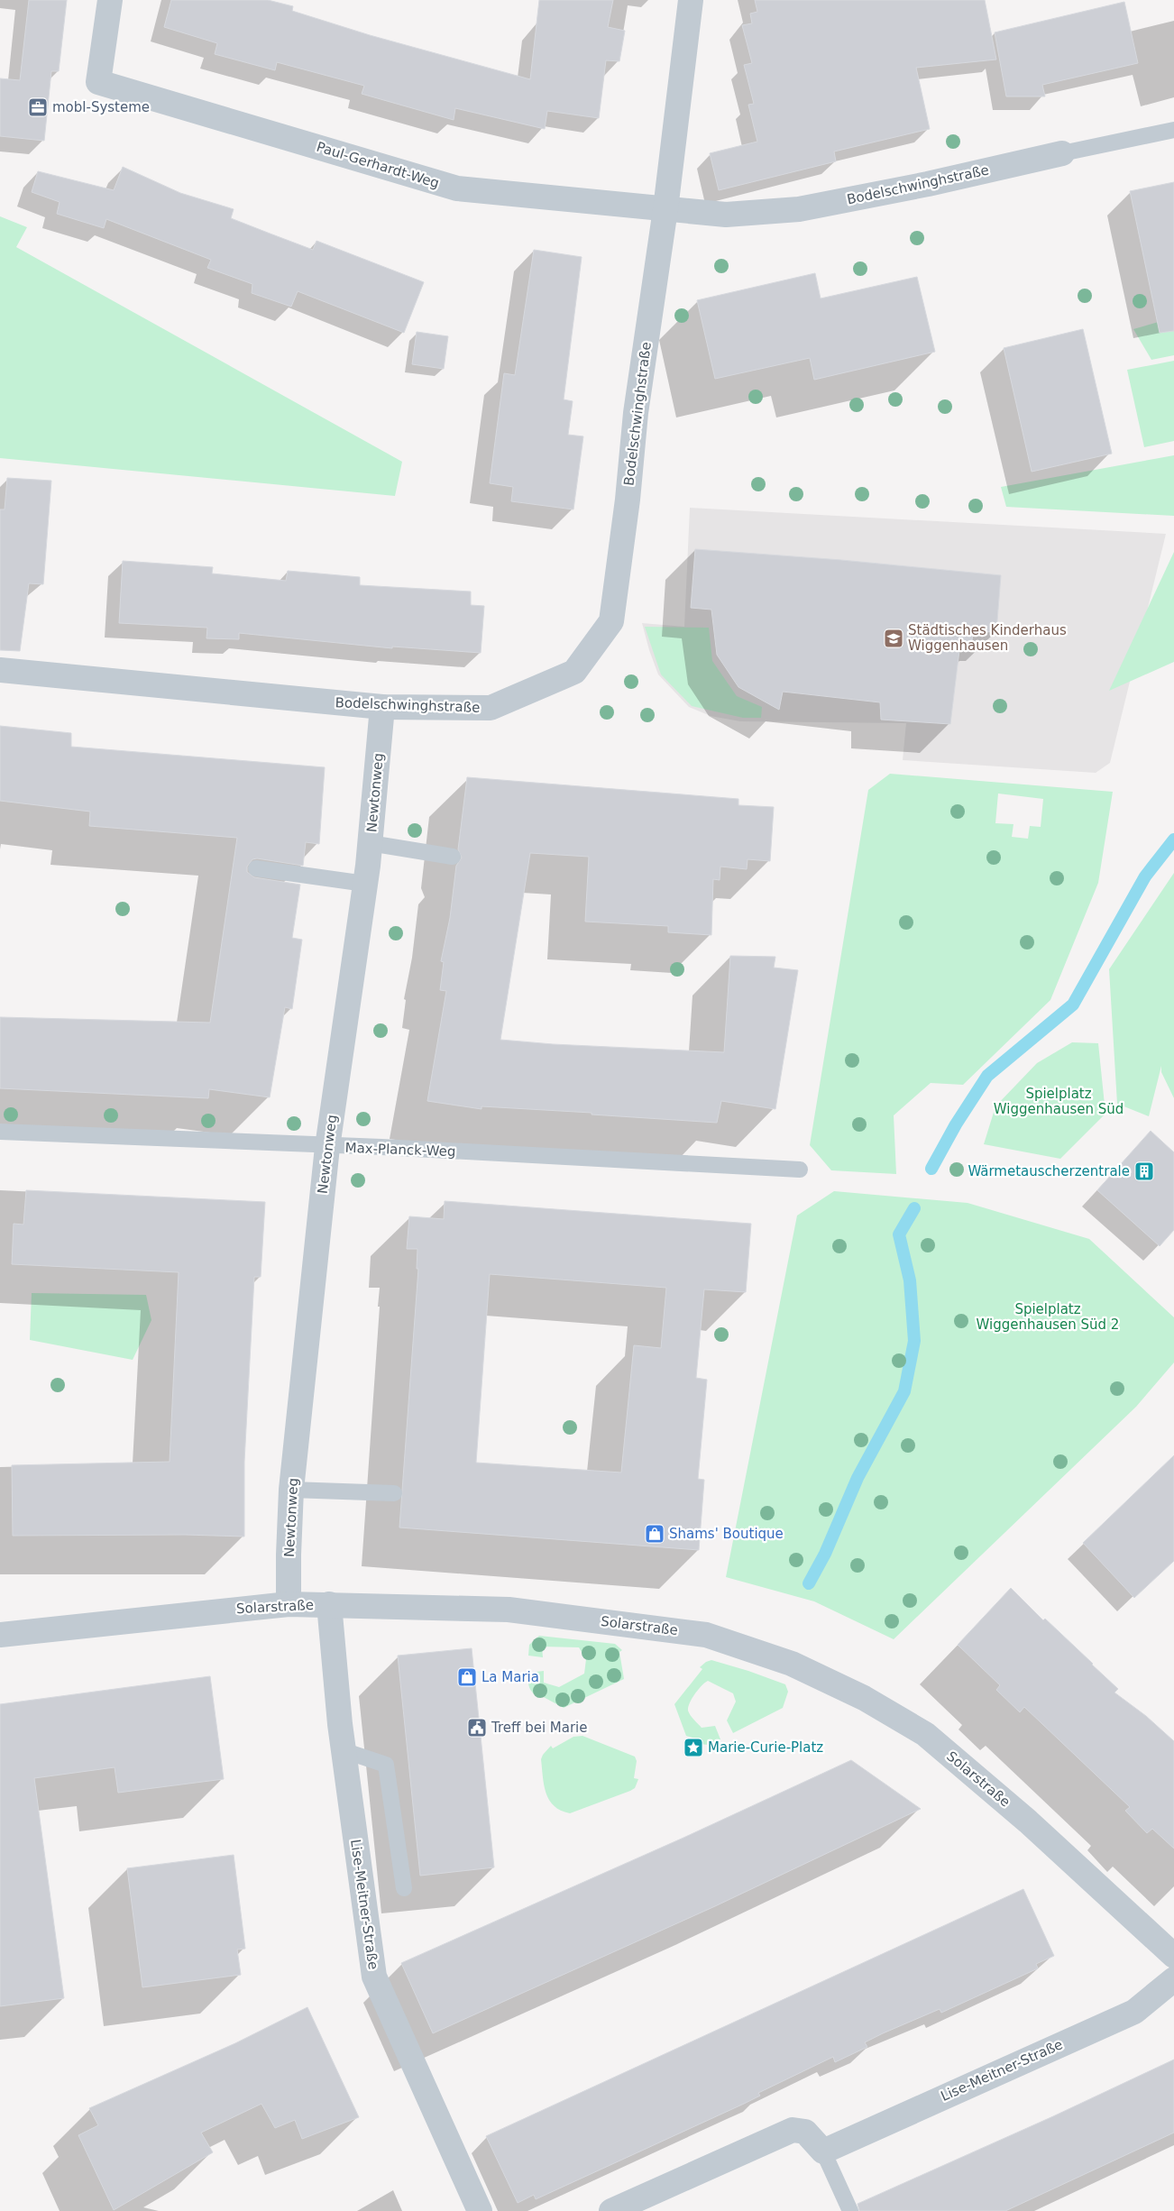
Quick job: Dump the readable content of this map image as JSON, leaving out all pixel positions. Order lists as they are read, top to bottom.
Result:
{
  "streets": {
    "street": [
      "Paul-Gerhardt-Weg",
      "Bodelschwinghstraße",
      "Newtonweg",
      "Solarstraße",
      "Lise-Meitner-Straße"
    ],
    "lane": ["Max-Planck-Weg"]
  },
  "crossings": [
    ["Paul-Gerhardt-Weg", "Bodelschwinghstraße"],
    ["Bodelschwinghstraße", "Newtonweg"],
    ["Newtonweg", "Max-Planck-Weg"],
    ["Newtonweg", "Solarstraße"],
    ["Solarstraße", "Lise-Meitner-Straße"]
  ],
  "parks": ["Spielplatz Wiggenhausen Süd", "Spielplatz Wiggenhausen Süd 2"],
  "places": {
    "office": ["mobl-Systeme"],
    "school or university": ["Städtisches Kinderhaus Wiggenhausen"],
    "building": ["Wärmetauscherzentrale"],
    "shop": ["Shams' Boutique", "La Maria"],
    "public building": ["Treff bei Marie"],
    "place": ["Marie-Curie-Platz"]
  }
}
